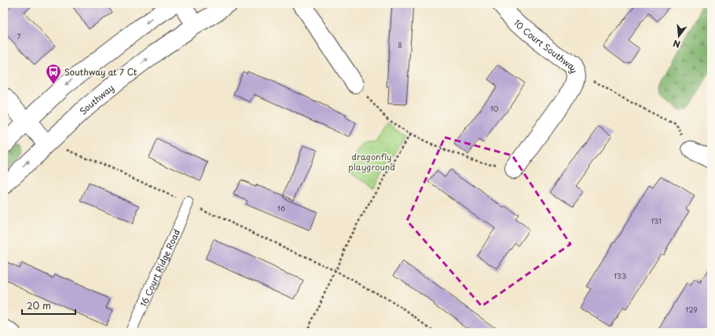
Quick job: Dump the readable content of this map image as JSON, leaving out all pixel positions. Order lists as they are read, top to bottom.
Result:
{
  "streets": {
    "street": ["10 Court Southway", "Southway"],
    "lane": ["16 Court Ridge Road"]
  },
  "parks": ["dragonfly playground"],
  "places": {
    "bus stop": ["Southway at 7 Ct"]
  },
  "house_numbers": [
    "7",
    "8",
    "10",
    "16",
    "131",
    "133",
    "129"
  ],
  "scale_bar": "20 m",
  "north": "bottom"
}
